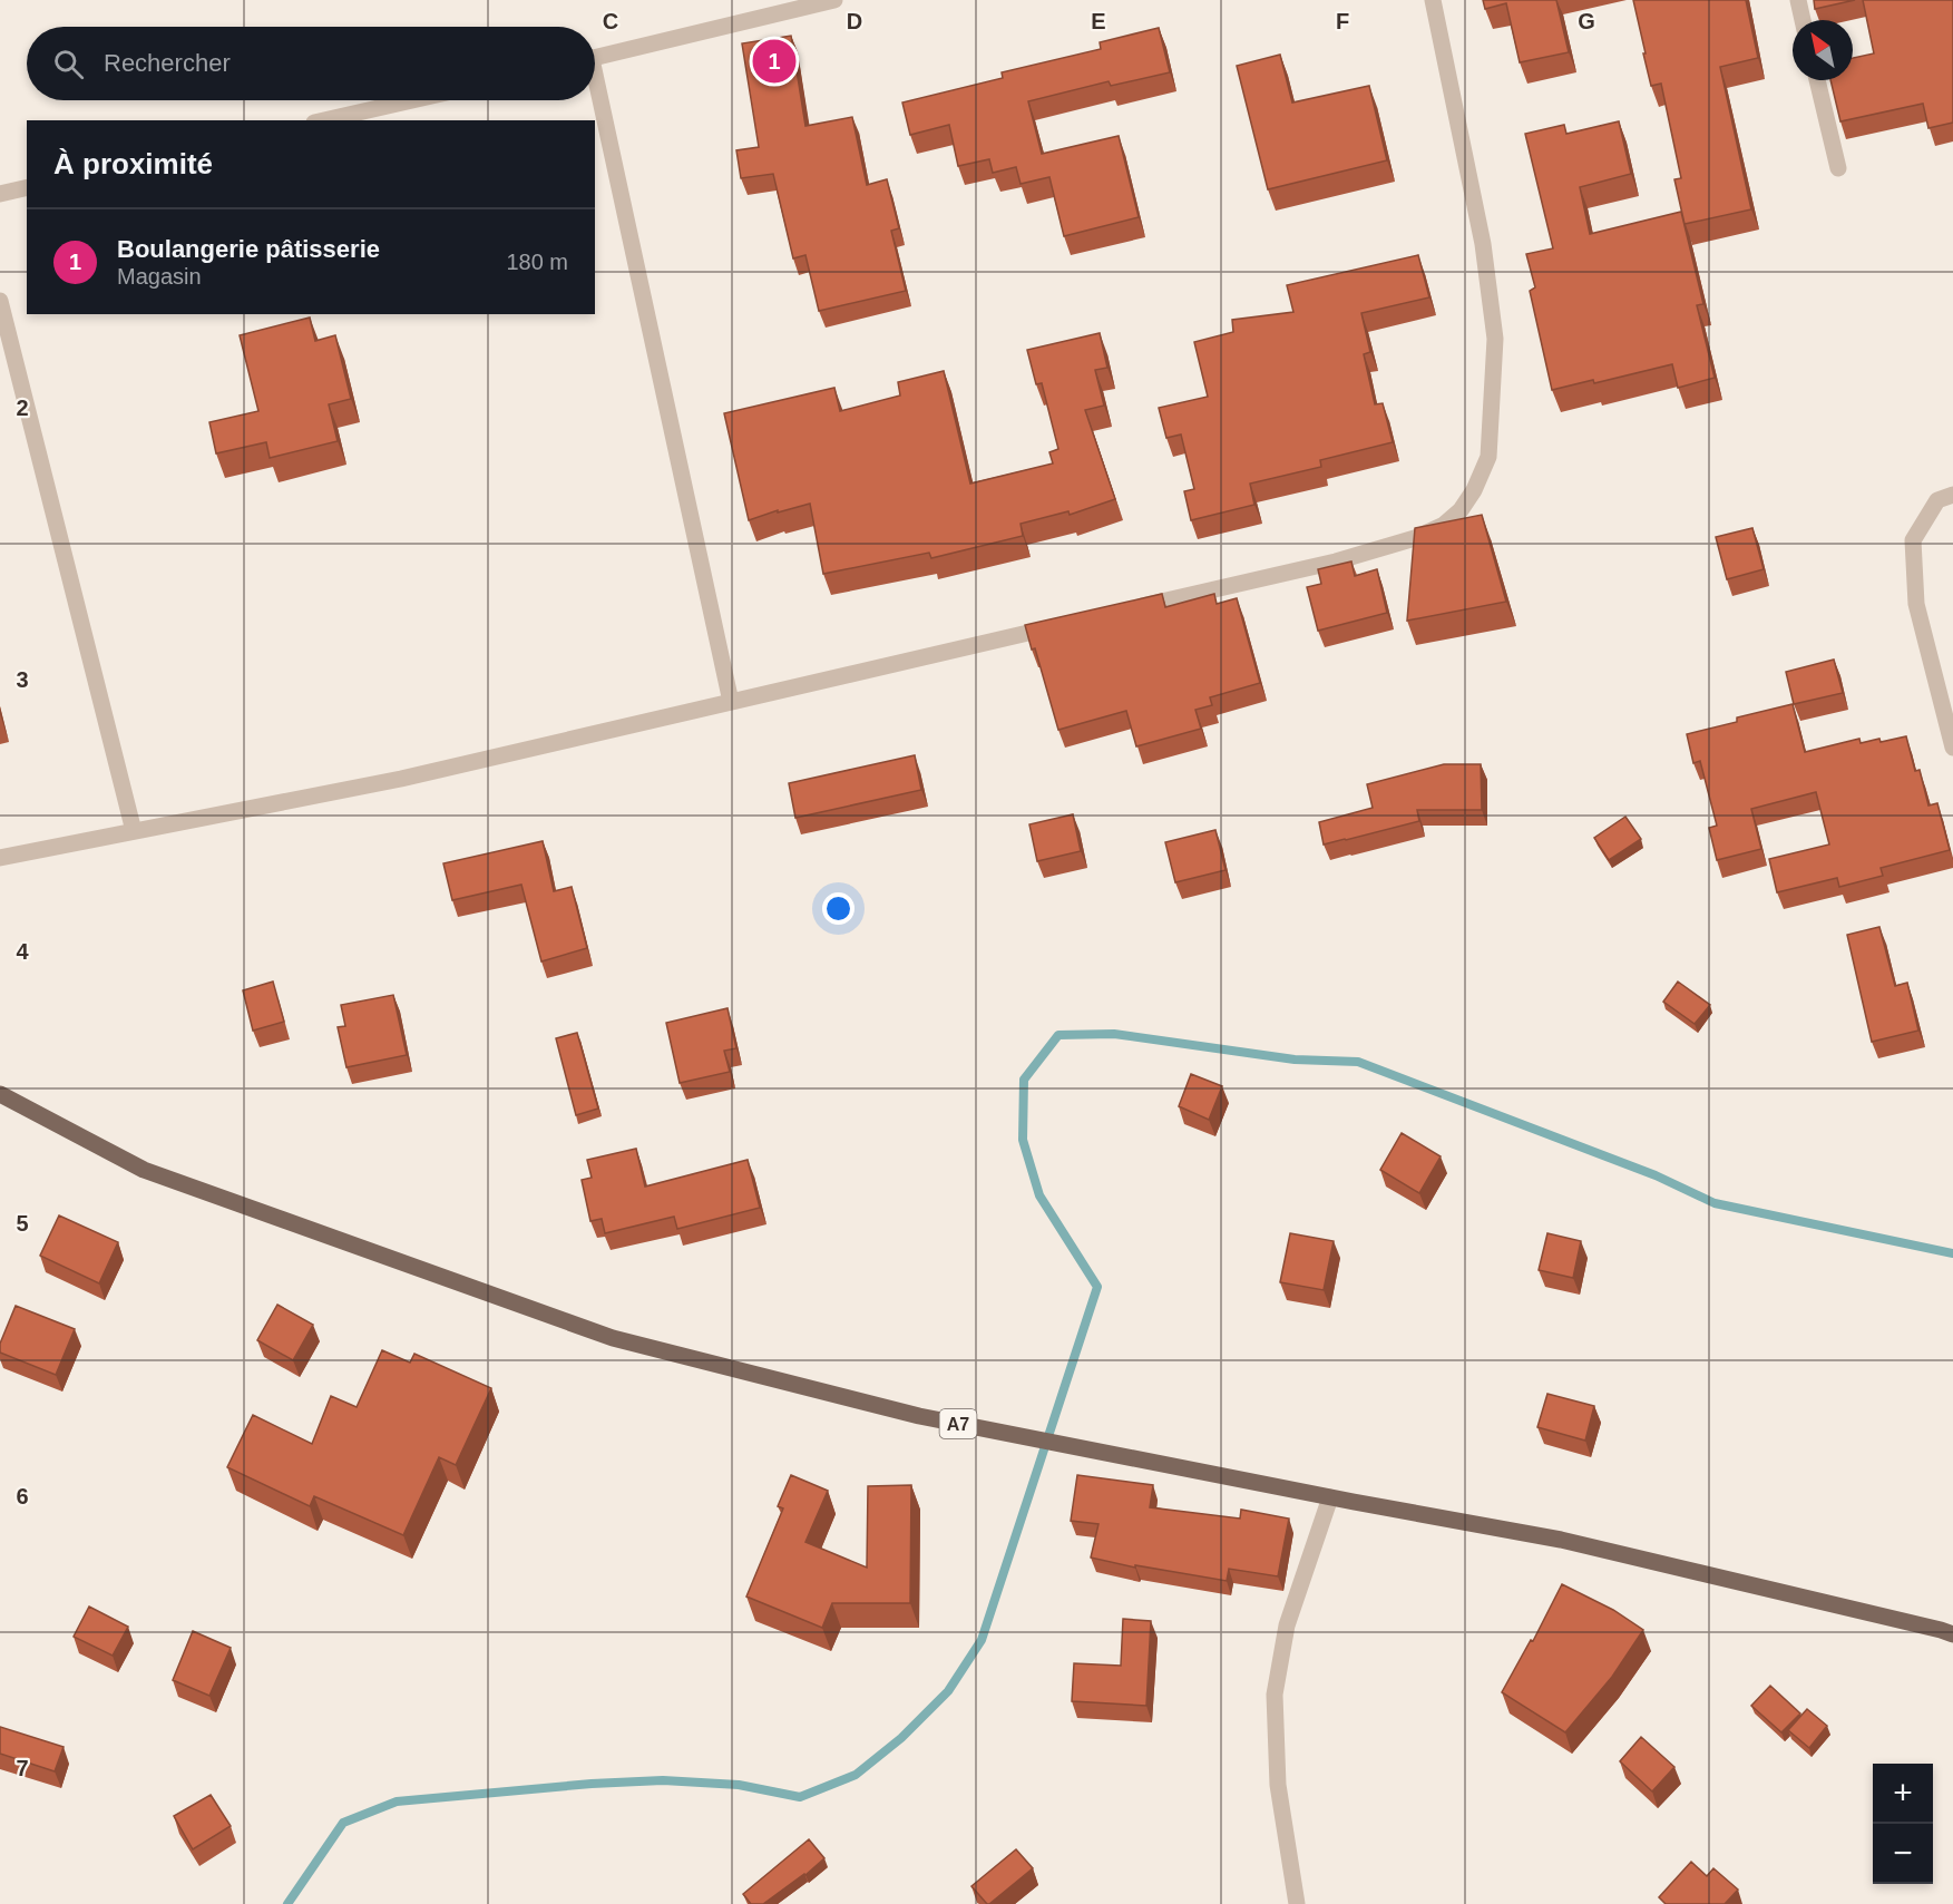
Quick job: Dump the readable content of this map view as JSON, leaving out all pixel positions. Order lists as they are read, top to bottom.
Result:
{
  "streets": {
    "main road": ["A7"]
  },
  "north": "top left",
  "page": {
    "search": "Rechercher",
    "pins": "1",
    "heading": "À proximité",
    "list": [
      {
        "mark": "1",
        "name": "Boulangerie pâtisserie",
        "note": "Magasin",
        "value": "180 m"
      }
    ],
    "map_buttons": ["+", "−"]
  },
  "grid": {
    "columns": [
      "C",
      "D",
      "E",
      "F",
      "G"
    ],
    "rows": [
      "2",
      "3",
      "4",
      "5",
      "6",
      "7"
    ]
  }
}
